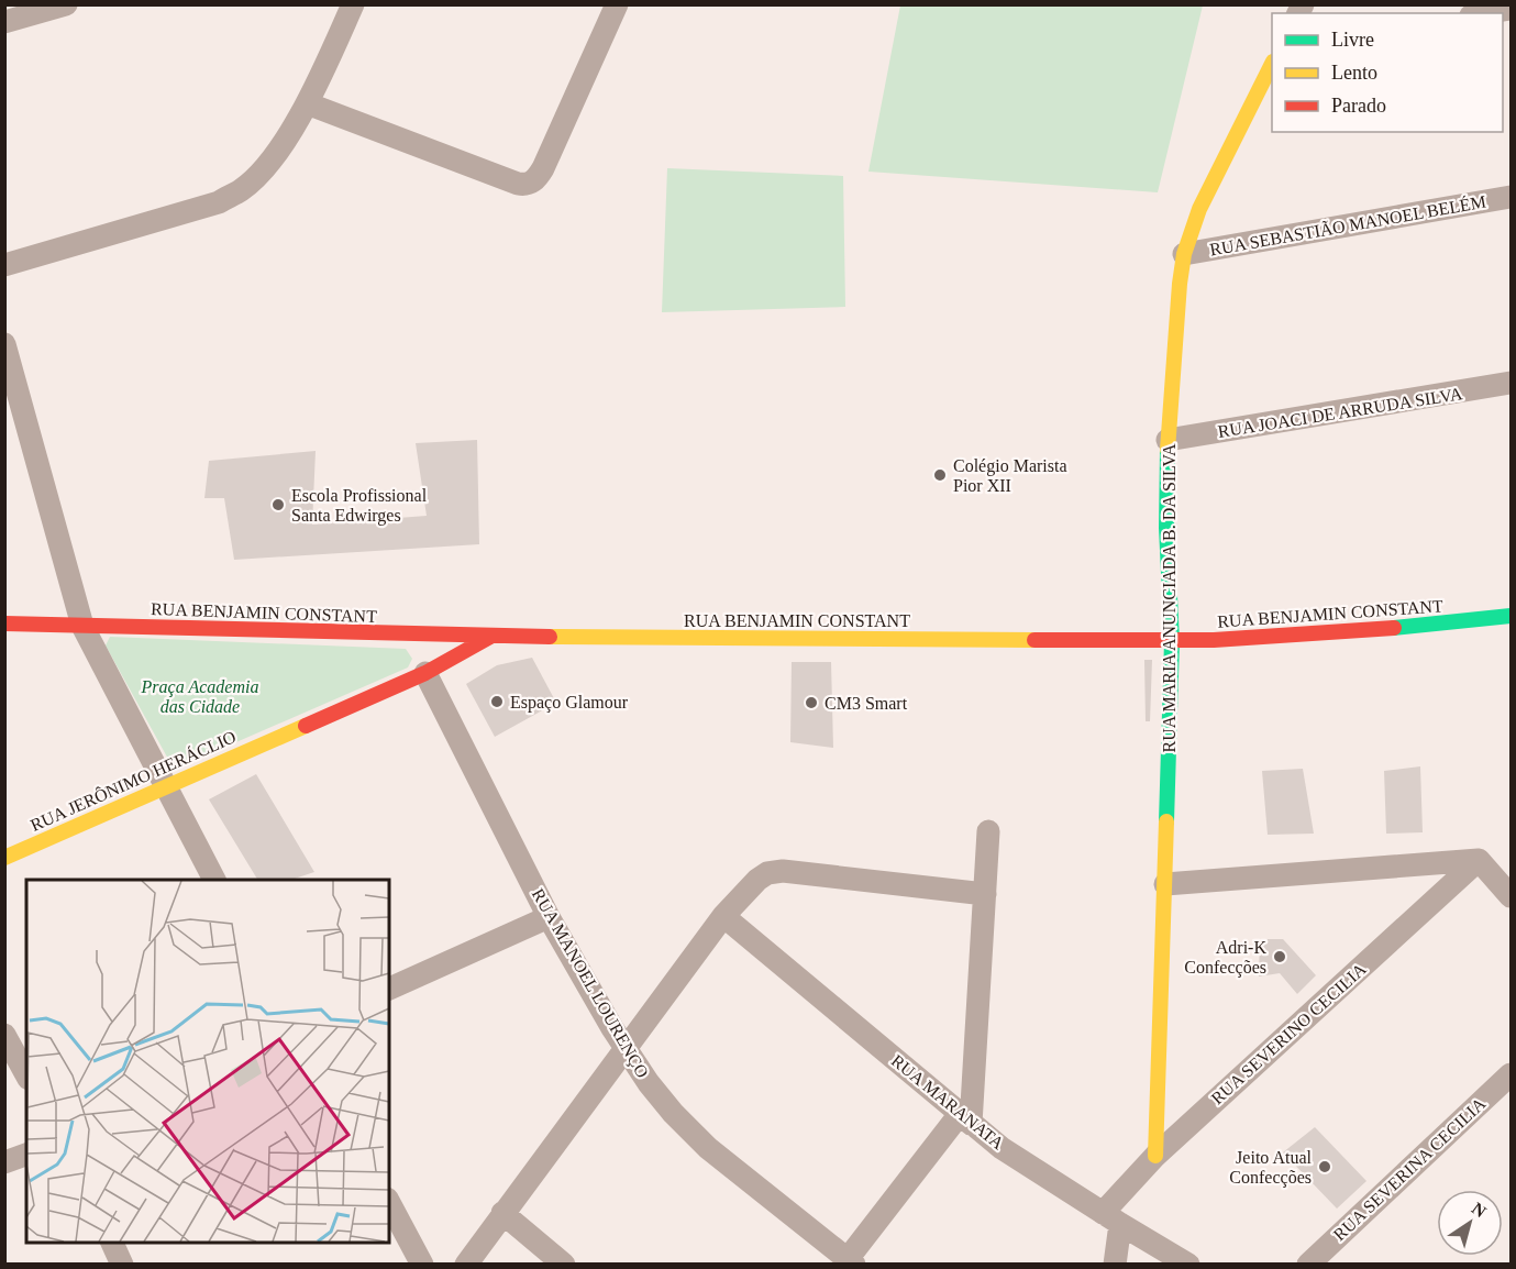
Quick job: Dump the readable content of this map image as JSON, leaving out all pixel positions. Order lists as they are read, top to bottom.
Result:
{
  "streets": {
    "street": [
      "RUA SEBASTIÃO MANOEL BELÉM",
      "RUA JOACI DE ARRUDA SILVA",
      "RUA MARIA ANUNCIADA B. DA SILVA",
      "RUA BENJAMIN CONSTANT",
      "RUA JERÔNIMO HERÁCLIO",
      "RUA MANOEL LOURENÇO",
      "RUA SEVERINO CECILIA",
      "RUA MARANATA",
      "RUA SEVERINA CECILIA"
    ]
  },
  "crossings": [
    ["RUA SEBASTIÃO MANOEL BELÉM", "RUA MARIA ANUNCIADA B. DA SILVA"],
    ["RUA JOACI DE ARRUDA SILVA", "RUA MARIA ANUNCIADA B. DA SILVA"],
    ["RUA MARIA ANUNCIADA B. DA SILVA", "RUA BENJAMIN CONSTANT"],
    ["RUA MARIA ANUNCIADA B. DA SILVA", "RUA SEVERINO CECILIA"],
    ["RUA BENJAMIN CONSTANT", "RUA JERÔNIMO HERÁCLIO"],
    ["RUA JERÔNIMO HERÁCLIO", "RUA MANOEL LOURENÇO"],
    ["RUA SEVERINO CECILIA", "RUA MARANATA"]
  ],
  "parks": ["Praça Academia das Cidade"],
  "places": [
    "Colégio Marista Pior XII",
    "Escola Profissional Santa Edwirges",
    "Espaço Glamour",
    "CM3 Smart",
    "Adri-K Confecções",
    "Jeito Atual Confecções"
  ],
  "legend": ["Livre", "Lento", "Parado"],
  "north": "top right"
}
